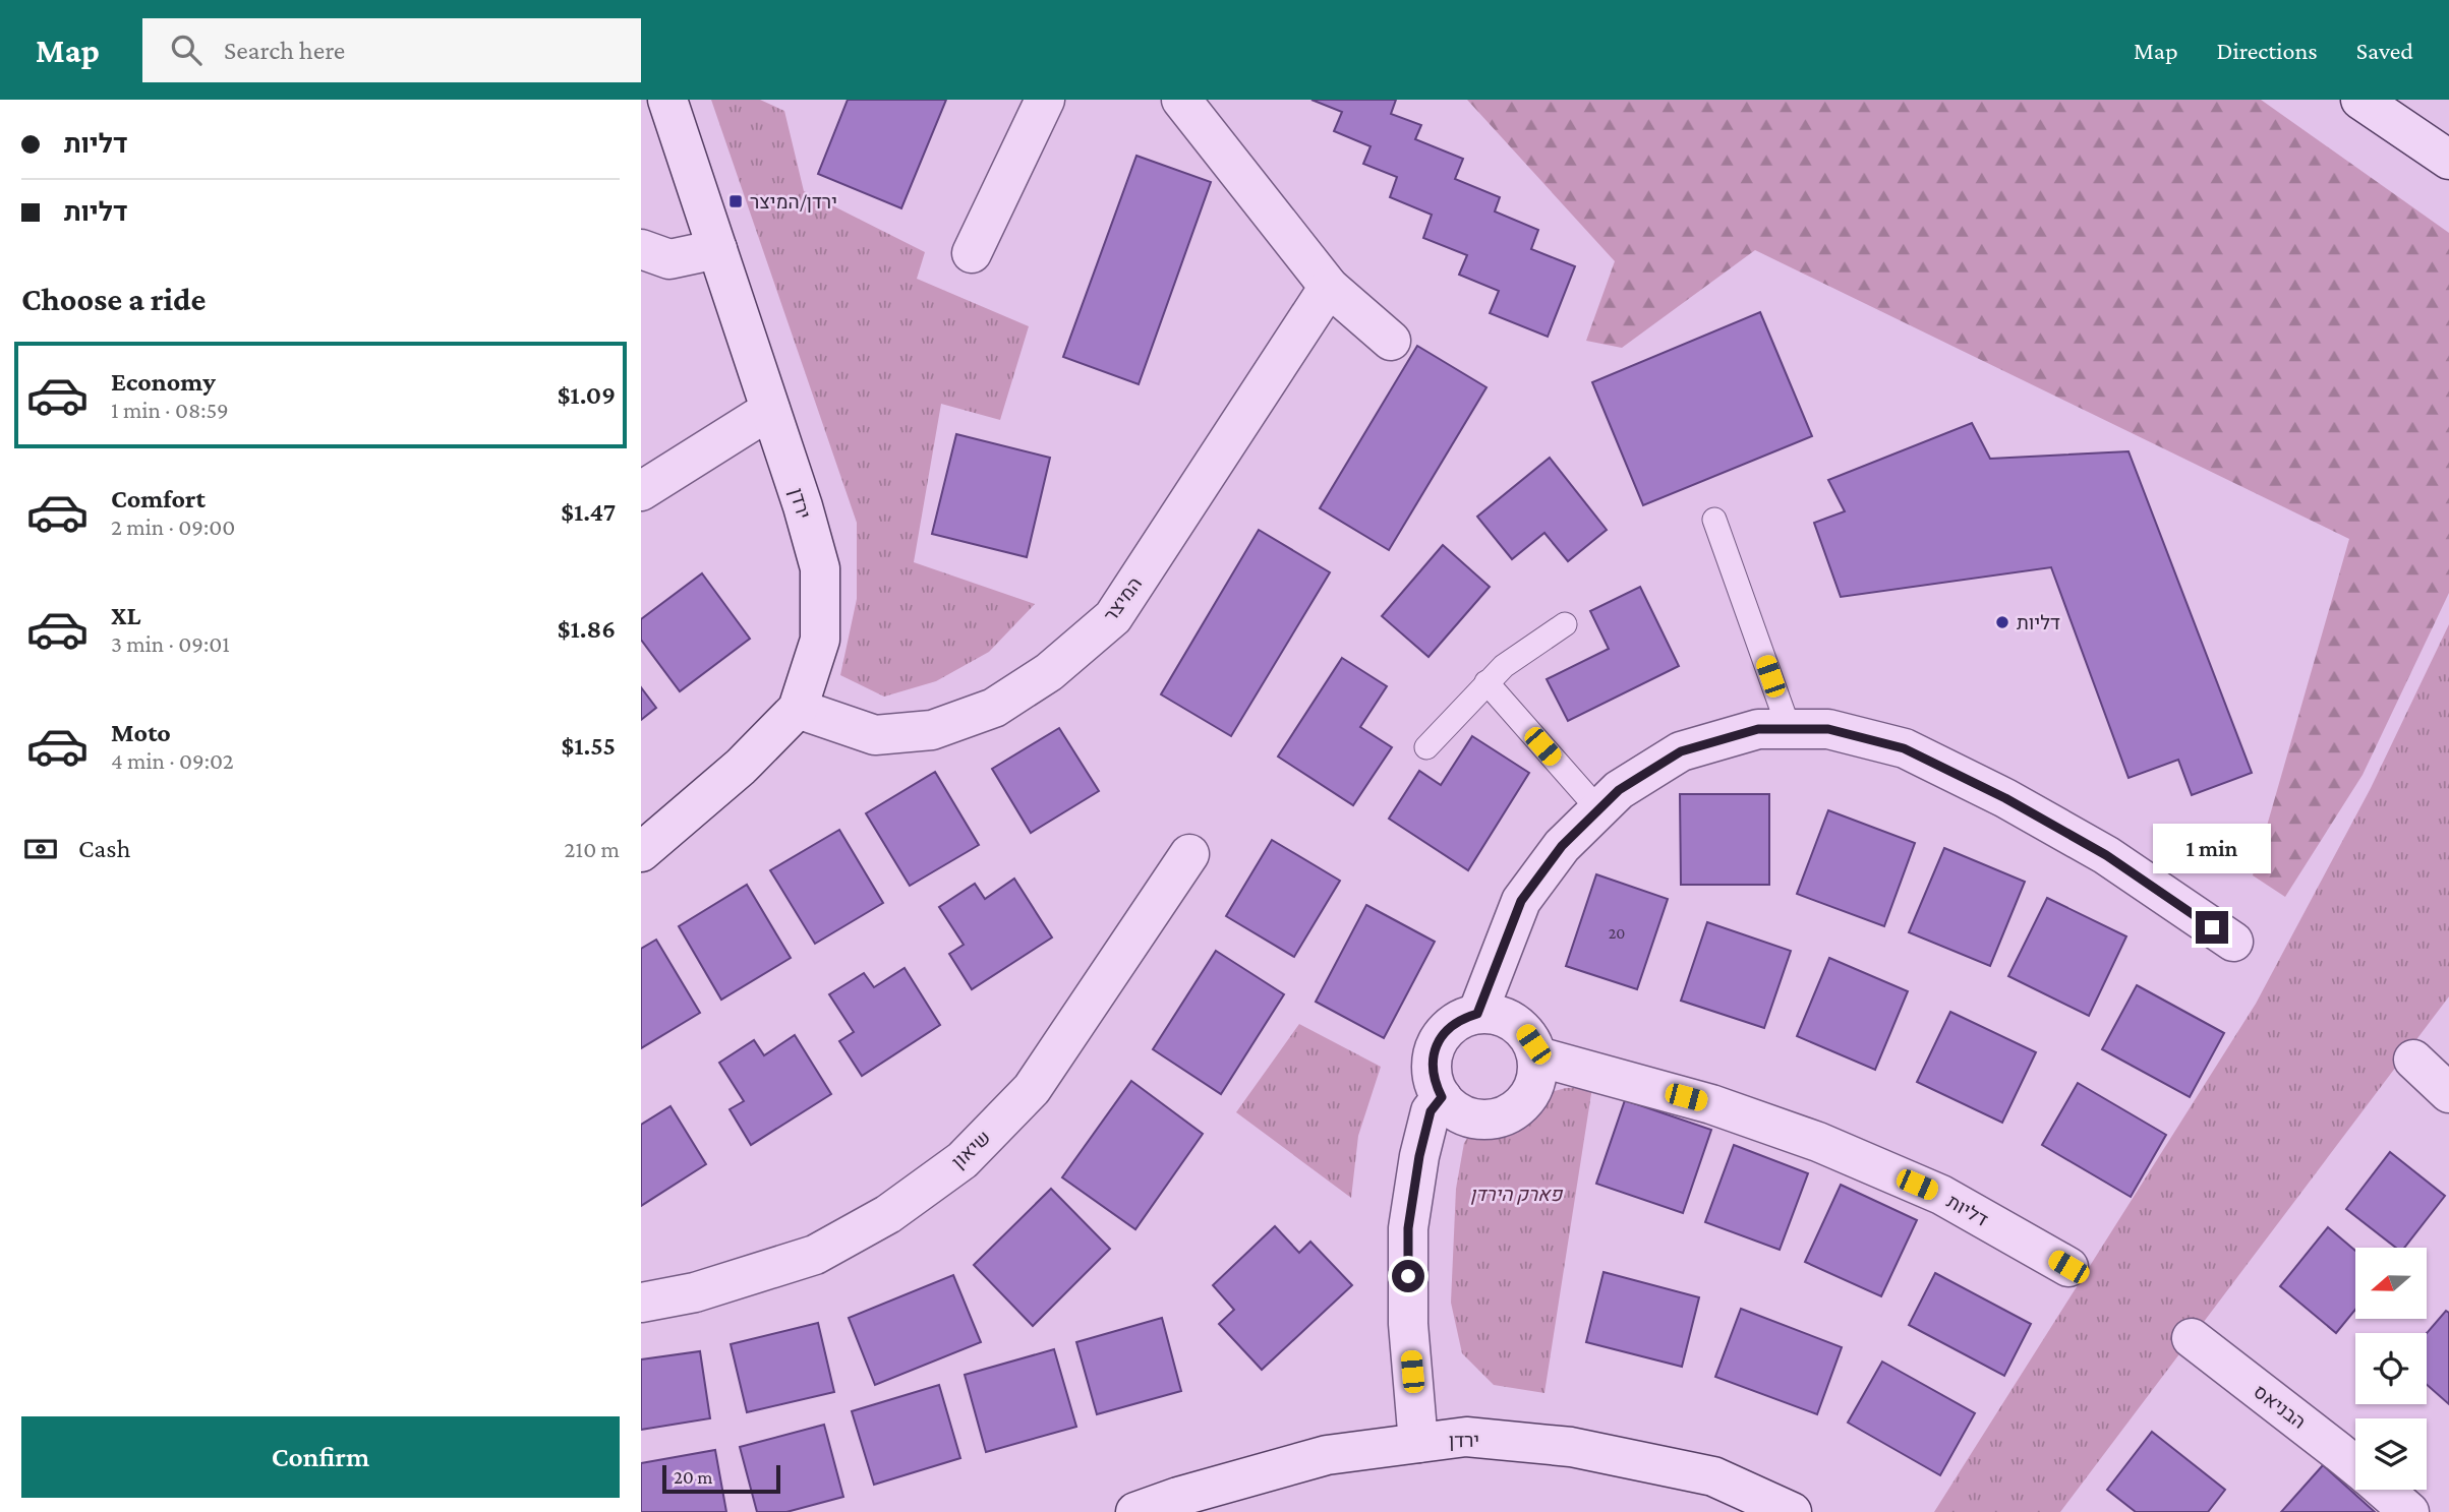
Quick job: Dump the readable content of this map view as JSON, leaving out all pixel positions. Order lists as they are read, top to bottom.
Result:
{
  "streets": {
    "street": [
      "ירדן",
      "המיצר",
      "שיאון",
      "דליות",
      "הבניאס"
    ]
  },
  "crossings": [
    ["ירדן", "המיצר"]
  ],
  "parks": ["פארק הירדן"],
  "places": {
    "transit": ["ירדן/המיצר"],
    "other": ["דליות"]
  },
  "house_numbers": ["20"],
  "scale_bar": "20 m",
  "north": "left",
  "page": {
    "header": "Map",
    "search": "Search here",
    "nav": ["Map", "Directions", "Saved"],
    "banner": ["דליות", "דליות"],
    "heading": "Choose a ride",
    "list": [
      {
        "name": "Economy",
        "note": "1 min · 08:59",
        "value": "$1.09"
      },
      {
        "name": "Comfort",
        "note": "2 min · 09:00",
        "value": "$1.47"
      },
      {
        "name": "XL",
        "note": "3 min · 09:01",
        "value": "$1.86"
      },
      {
        "name": "Moto",
        "note": "4 min · 09:02",
        "value": "$1.55"
      }
    ],
    "pay": ["Cash", "210 m"],
    "bubble": "1 min",
    "buttons": "Confirm",
    "scale": "20 m"
  }
}
